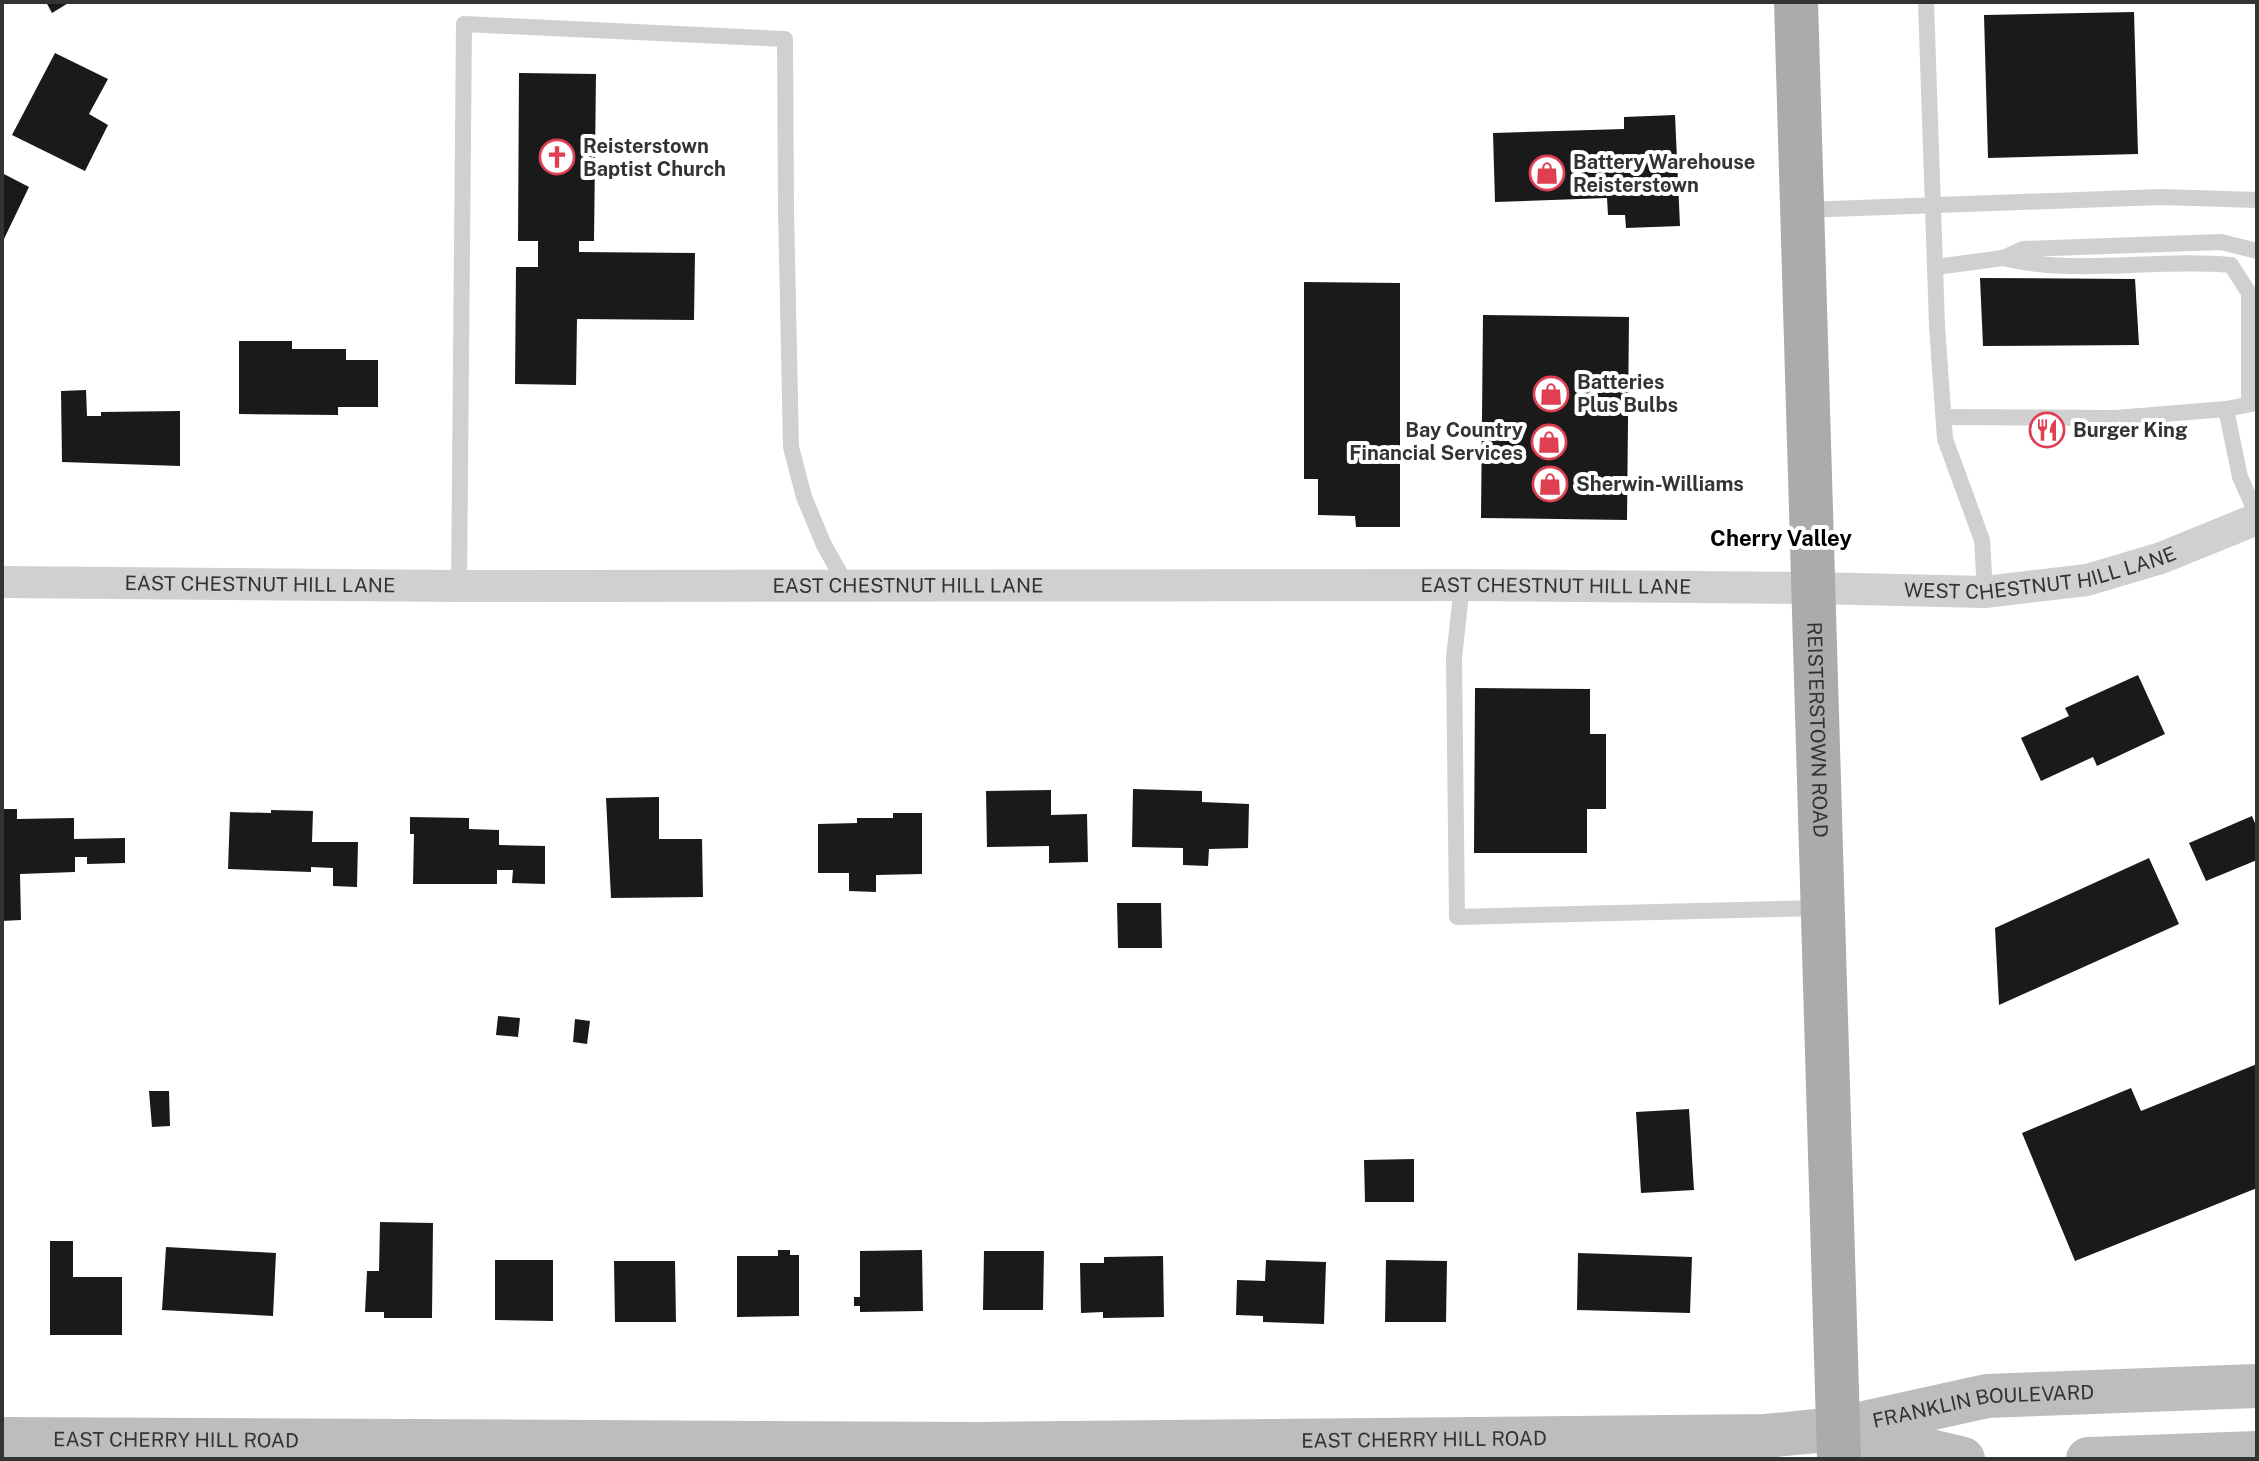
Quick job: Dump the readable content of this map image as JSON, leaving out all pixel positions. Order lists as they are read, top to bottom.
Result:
{
  "streets": {
    "main road": ["REISTERSTOWN ROAD", "FRANKLIN BOULEVARD", "EAST CHERRY HILL ROAD"],
    "street": ["WEST CHESTNUT HILL LANE", "EAST CHESTNUT HILL LANE"]
  },
  "crossings": [
    ["WEST CHESTNUT HILL LANE", "EAST CHESTNUT HILL LANE"],
    ["WEST CHESTNUT HILL LANE", "REISTERSTOWN ROAD"],
    ["EAST CHESTNUT HILL LANE", "REISTERSTOWN ROAD"],
    ["REISTERSTOWN ROAD", "FRANKLIN BOULEVARD"],
    ["REISTERSTOWN ROAD", "EAST CHERRY HILL ROAD"],
    ["FRANKLIN BOULEVARD", "EAST CHERRY HILL ROAD"]
  ],
  "districts": ["Cherry Valley"],
  "places": {
    "church": ["Reisterstown Baptist Church"],
    "shop": [
      "Battery Warehouse Reisterstown",
      "Batteries Plus Bulbs",
      "Bay Country Financial Services",
      "Sherwin-Williams"
    ],
    "restaurant": ["Burger King"]
  }
}
